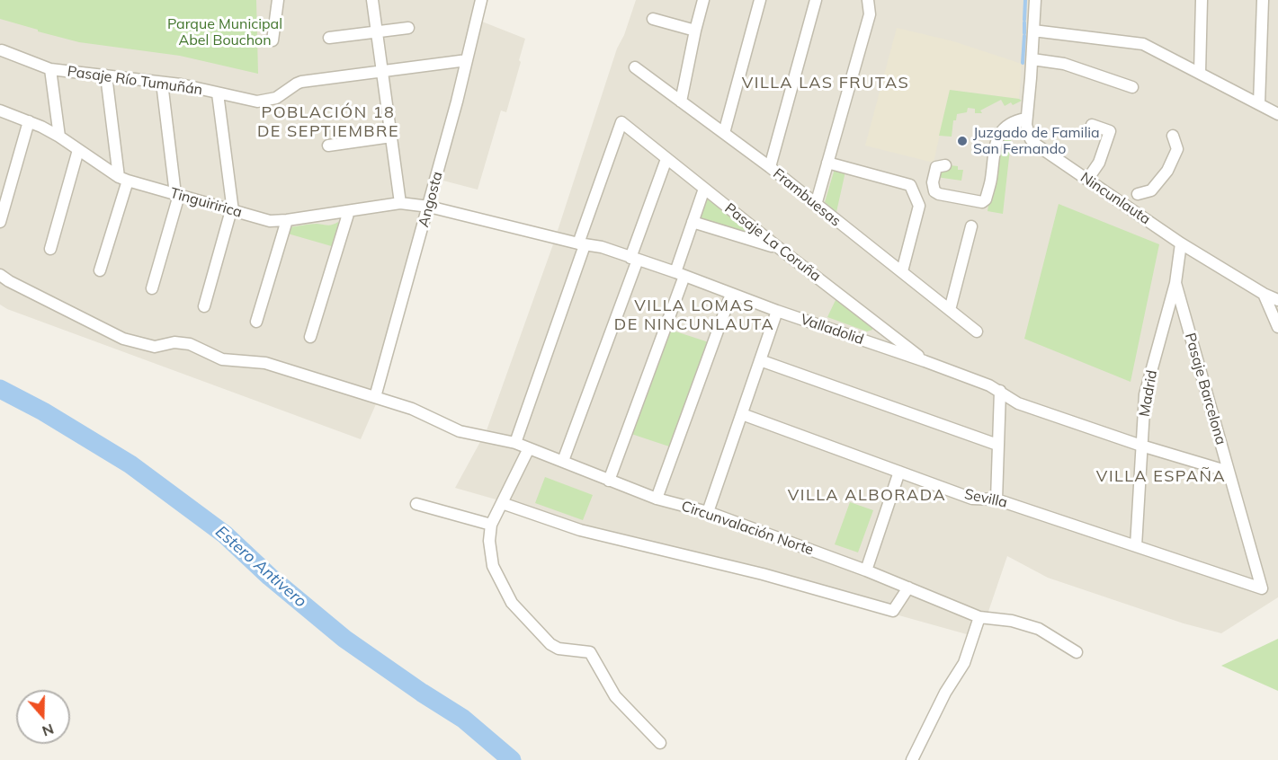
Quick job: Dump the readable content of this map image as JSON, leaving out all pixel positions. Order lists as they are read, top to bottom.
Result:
{
  "streets": {
    "street": [
      "Pasaje Río Tumuñán",
      "Frambuesas",
      "Nincunlauta",
      "Angosta",
      "Tinguiririca",
      "Pasaje La Coruña",
      "Valladolid",
      "Pasaje Barcelona",
      "Madrid",
      "Sevilla",
      "Circunvalación Norte"
    ]
  },
  "crossings": [
    ["Nincunlauta", "Madrid"],
    ["Angosta", "Tinguiririca"],
    ["Angosta", "Valladolid"],
    ["Angosta", "Circunvalación Norte"],
    ["Tinguiririca", "Valladolid"],
    ["Pasaje La Coruña", "Valladolid"],
    ["Valladolid", "Pasaje Barcelona"],
    ["Valladolid", "Madrid"],
    ["Pasaje Barcelona", "Madrid"],
    ["Pasaje Barcelona", "Sevilla"],
    ["Madrid", "Sevilla"]
  ],
  "districts": [
    "VILLA LAS FRUTAS",
    "POBLACIÓN 18 DE SEPTIEMBRE",
    "VILLA LOMAS DE NINCUNLAUTA",
    "VILLA ESPAÑA",
    "VILLA ALBORADA"
  ],
  "water": ["Estero Antivero"],
  "parks": ["Parque Municipal Abel Bouchon"],
  "places": ["Juzgado de Familia San Fernando"],
  "north": "bottom"
}
